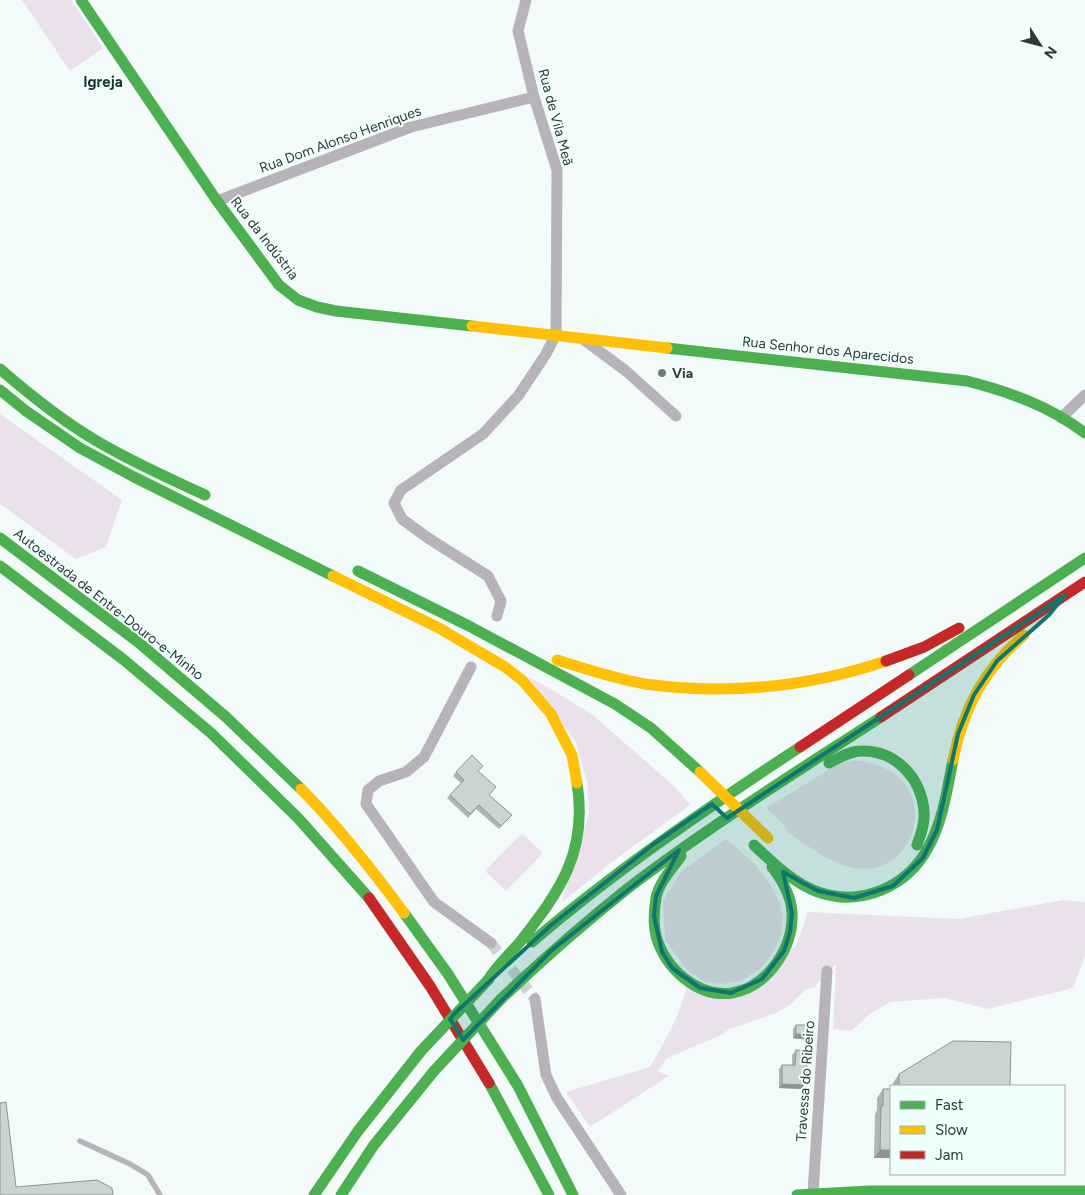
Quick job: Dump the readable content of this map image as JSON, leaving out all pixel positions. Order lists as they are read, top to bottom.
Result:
{
  "streets": {
    "main road": ["Rua da Indústria", "Rua Senhor dos Aparecidos", "Autoestrada de Entre-Douro-e-Minho"],
    "street": ["Rua de Vila Meã", "Rua Dom Alonso Henriques", "Travessa do Ribeiro"]
  },
  "crossings": [
    ["Rua de Vila Meã", "Rua Dom Alonso Henriques"],
    ["Rua de Vila Meã", "Rua da Indústria"],
    ["Rua de Vila Meã", "Rua Senhor dos Aparecidos"],
    ["Rua Dom Alonso Henriques", "Rua da Indústria"],
    ["Rua da Indústria", "Rua Senhor dos Aparecidos"]
  ],
  "districts": ["Igreja"],
  "places": ["Via"],
  "legend": ["Fast", "Slow", "Jam"],
  "north": "bottom right"
}
